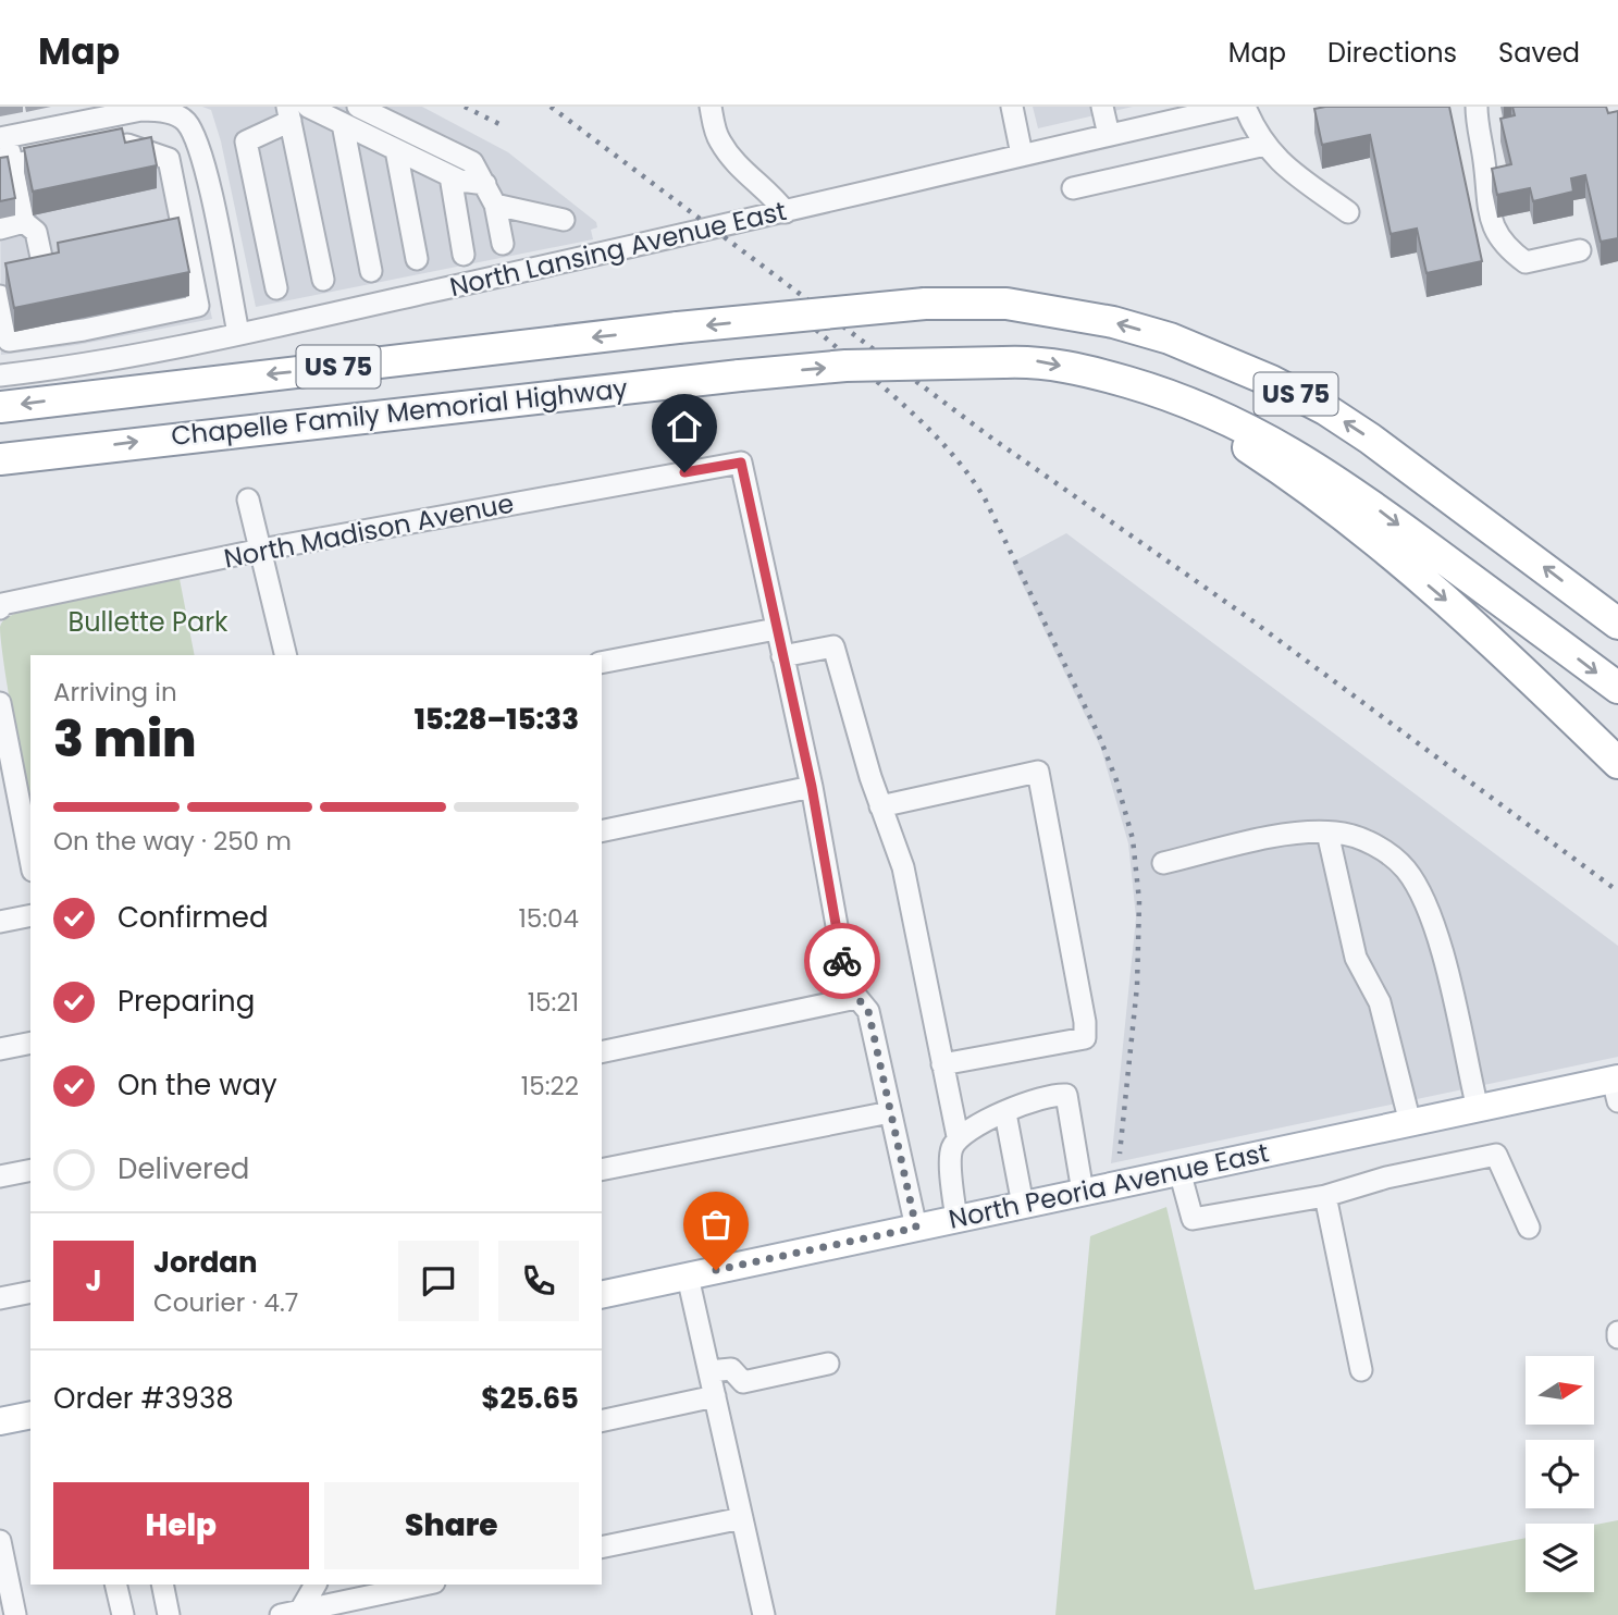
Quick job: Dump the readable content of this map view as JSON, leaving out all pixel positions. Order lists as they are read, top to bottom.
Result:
{
  "streets": {
    "highway": ["US 75", "Chapelle Family Memorial Highway"],
    "main road": ["North Peoria Avenue East"],
    "street": ["North Lansing Avenue East", "North Madison Avenue"]
  },
  "parks": ["Bullette Park"],
  "north": "right",
  "page": {
    "header": "Map",
    "nav": ["Map", "Directions", "Saved"],
    "heading": ["3 min", "Arriving in", "15:28–15:33"],
    "panel": [
      "Jordan",
      "Courier · 4.7",
      "Order #3938",
      "$25.65"
    ],
    "bar": "On the way · 250 m",
    "list": [
      ["Confirmed", "15:04"],
      ["Preparing", "15:21"],
      ["On the way", "15:22"],
      "Delivered"
    ],
    "round": "J",
    "buttons": ["Help", "Share"]
  }
}
